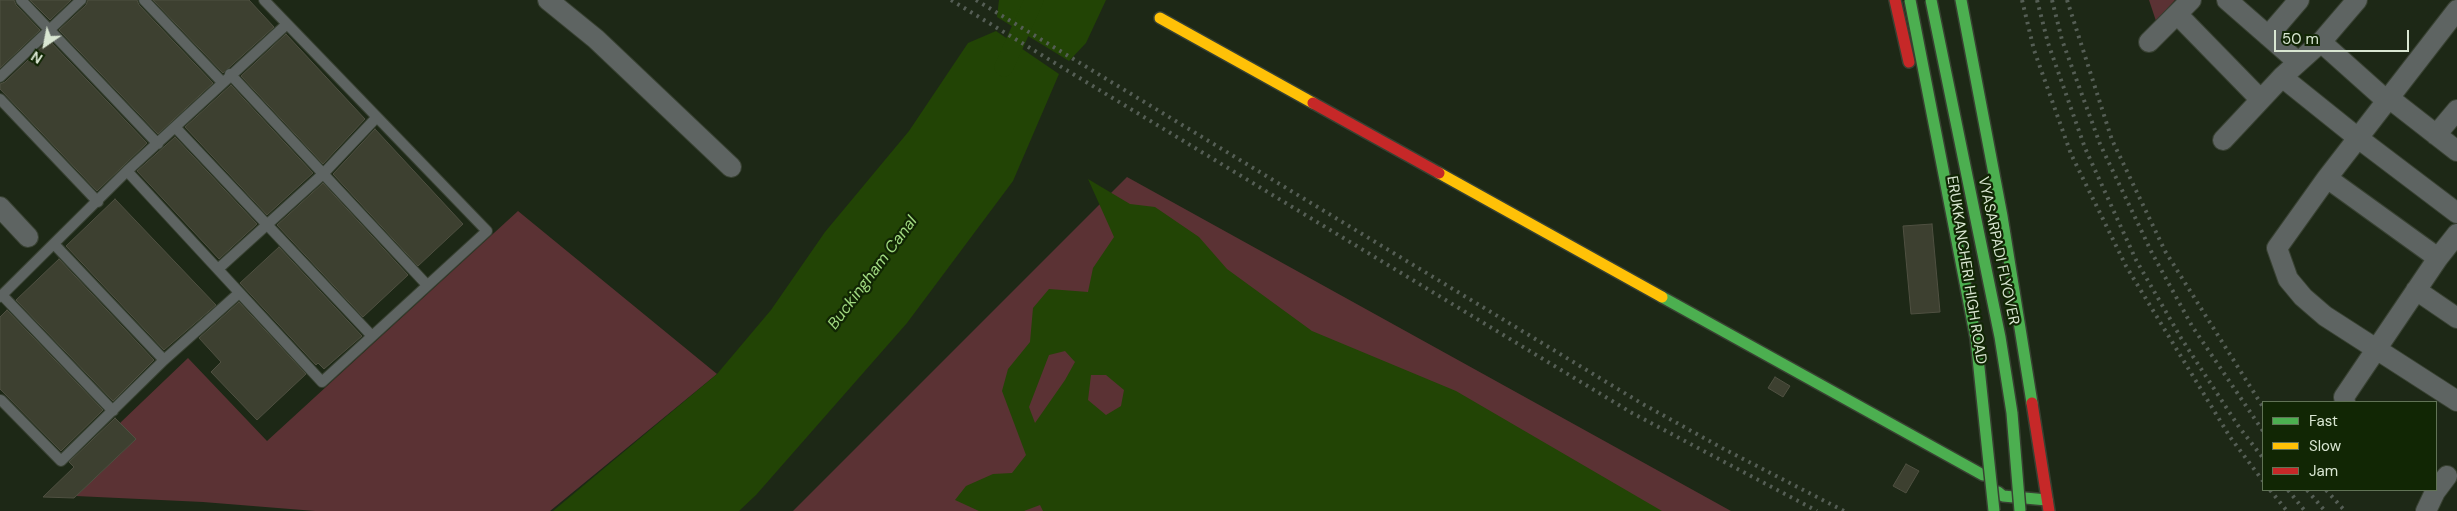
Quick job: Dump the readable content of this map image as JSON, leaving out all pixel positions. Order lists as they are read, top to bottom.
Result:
{
  "streets": {
    "street": ["VYASARPADI FLYOVER", "ERUKKANCHERI HIGH ROAD"]
  },
  "water": ["Buckingham Canal"],
  "legend": ["Fast", "Slow", "Jam"],
  "scale_bar": "50 m",
  "north": "bottom left"
}
